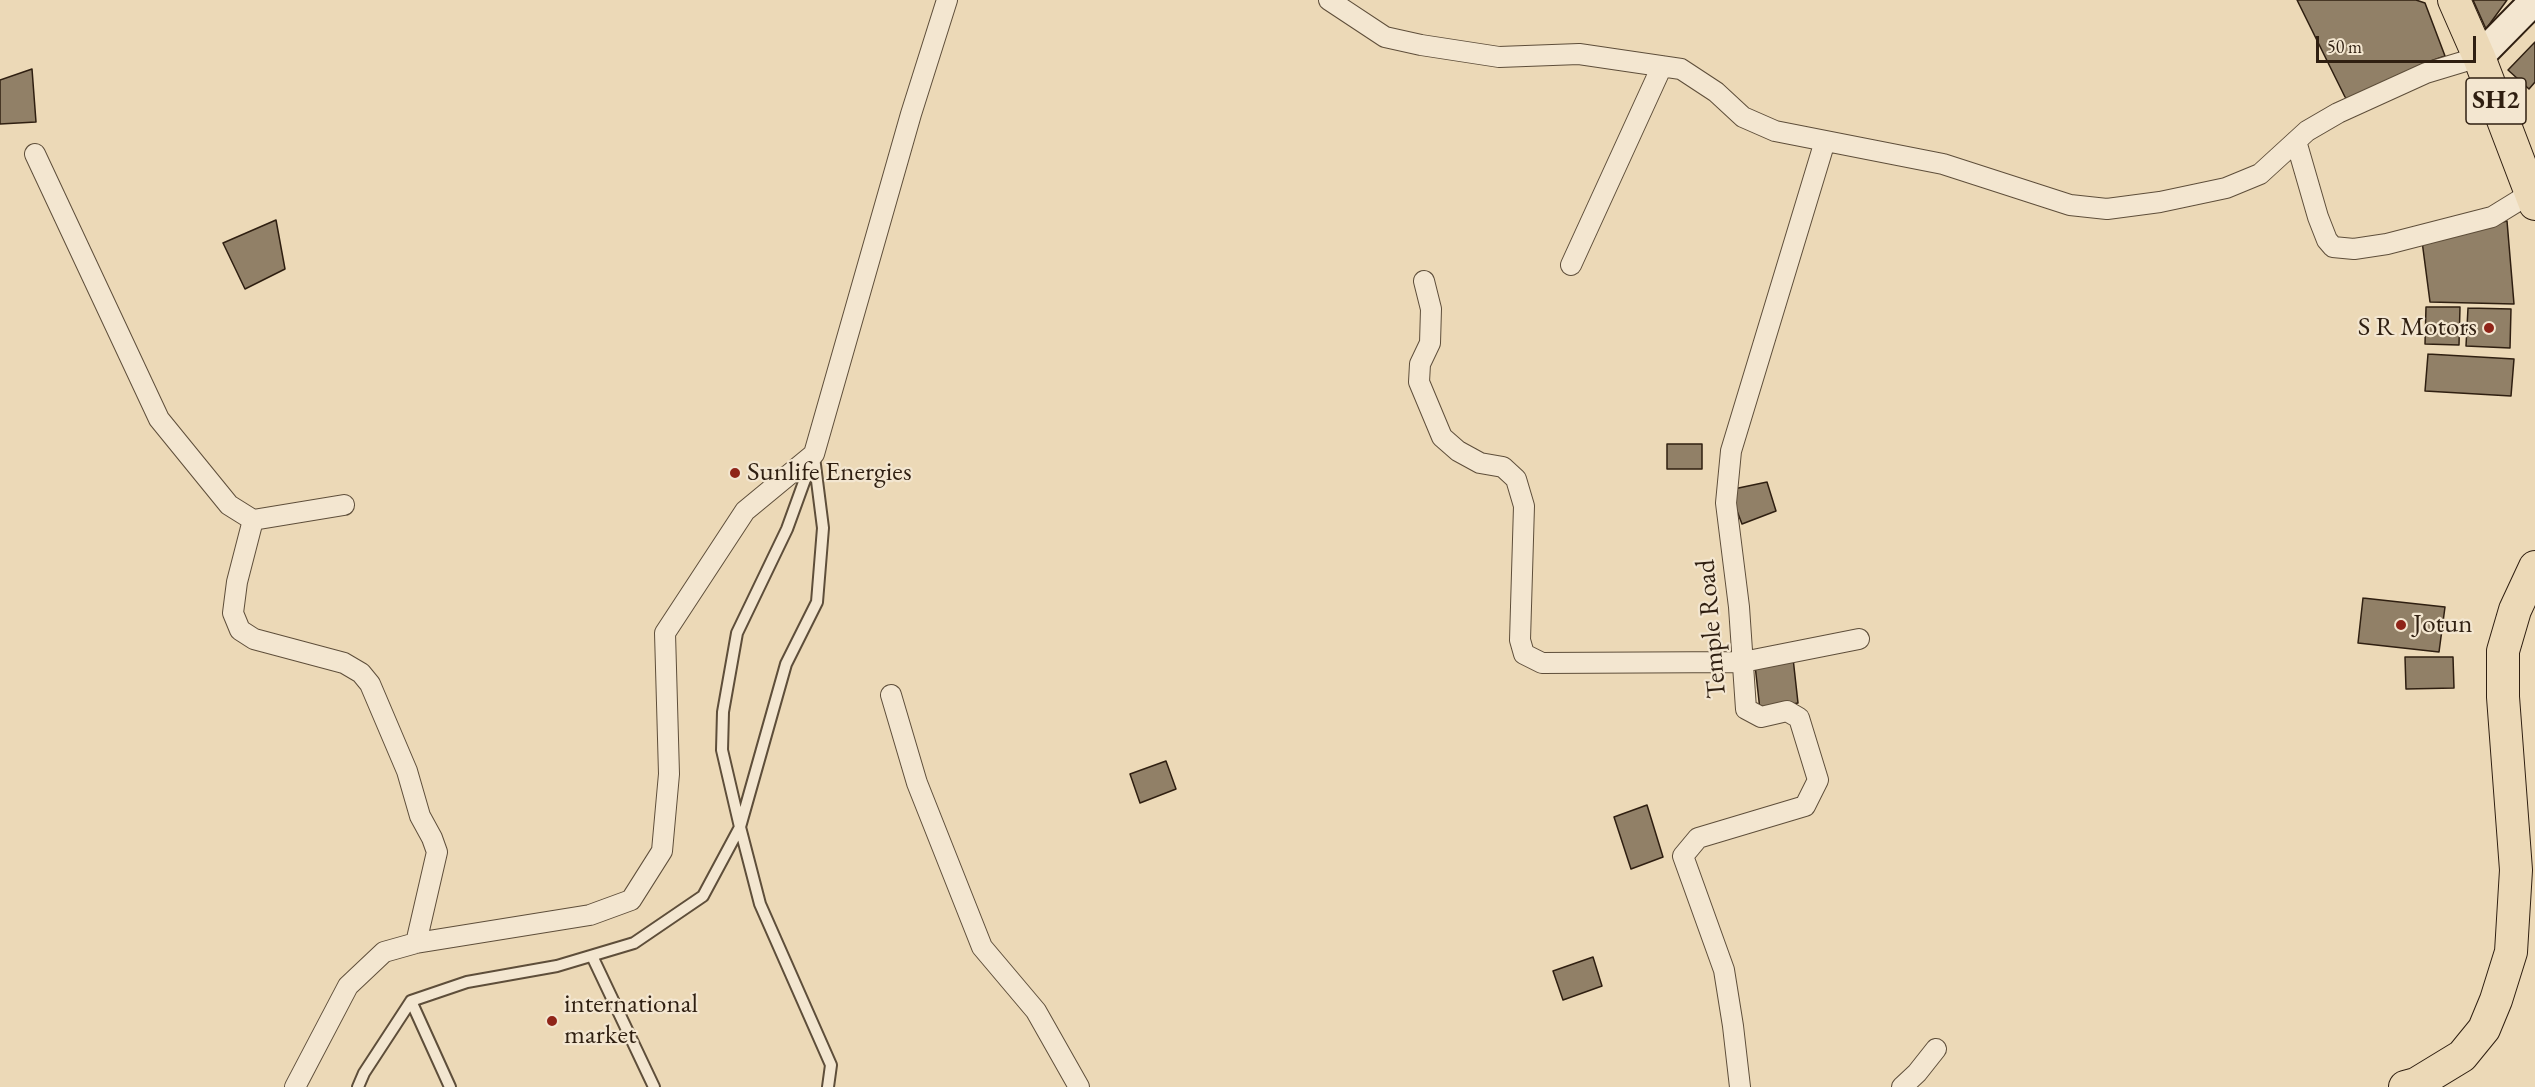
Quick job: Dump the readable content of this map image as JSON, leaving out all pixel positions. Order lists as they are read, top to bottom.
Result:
{
  "streets": {
    "main road": ["SH2"],
    "street": ["Temple Road"]
  },
  "places": [
    "S R Motors",
    "Sunlife Energies",
    "Jotun",
    "international market"
  ],
  "scale_bar": "50 m"
}
